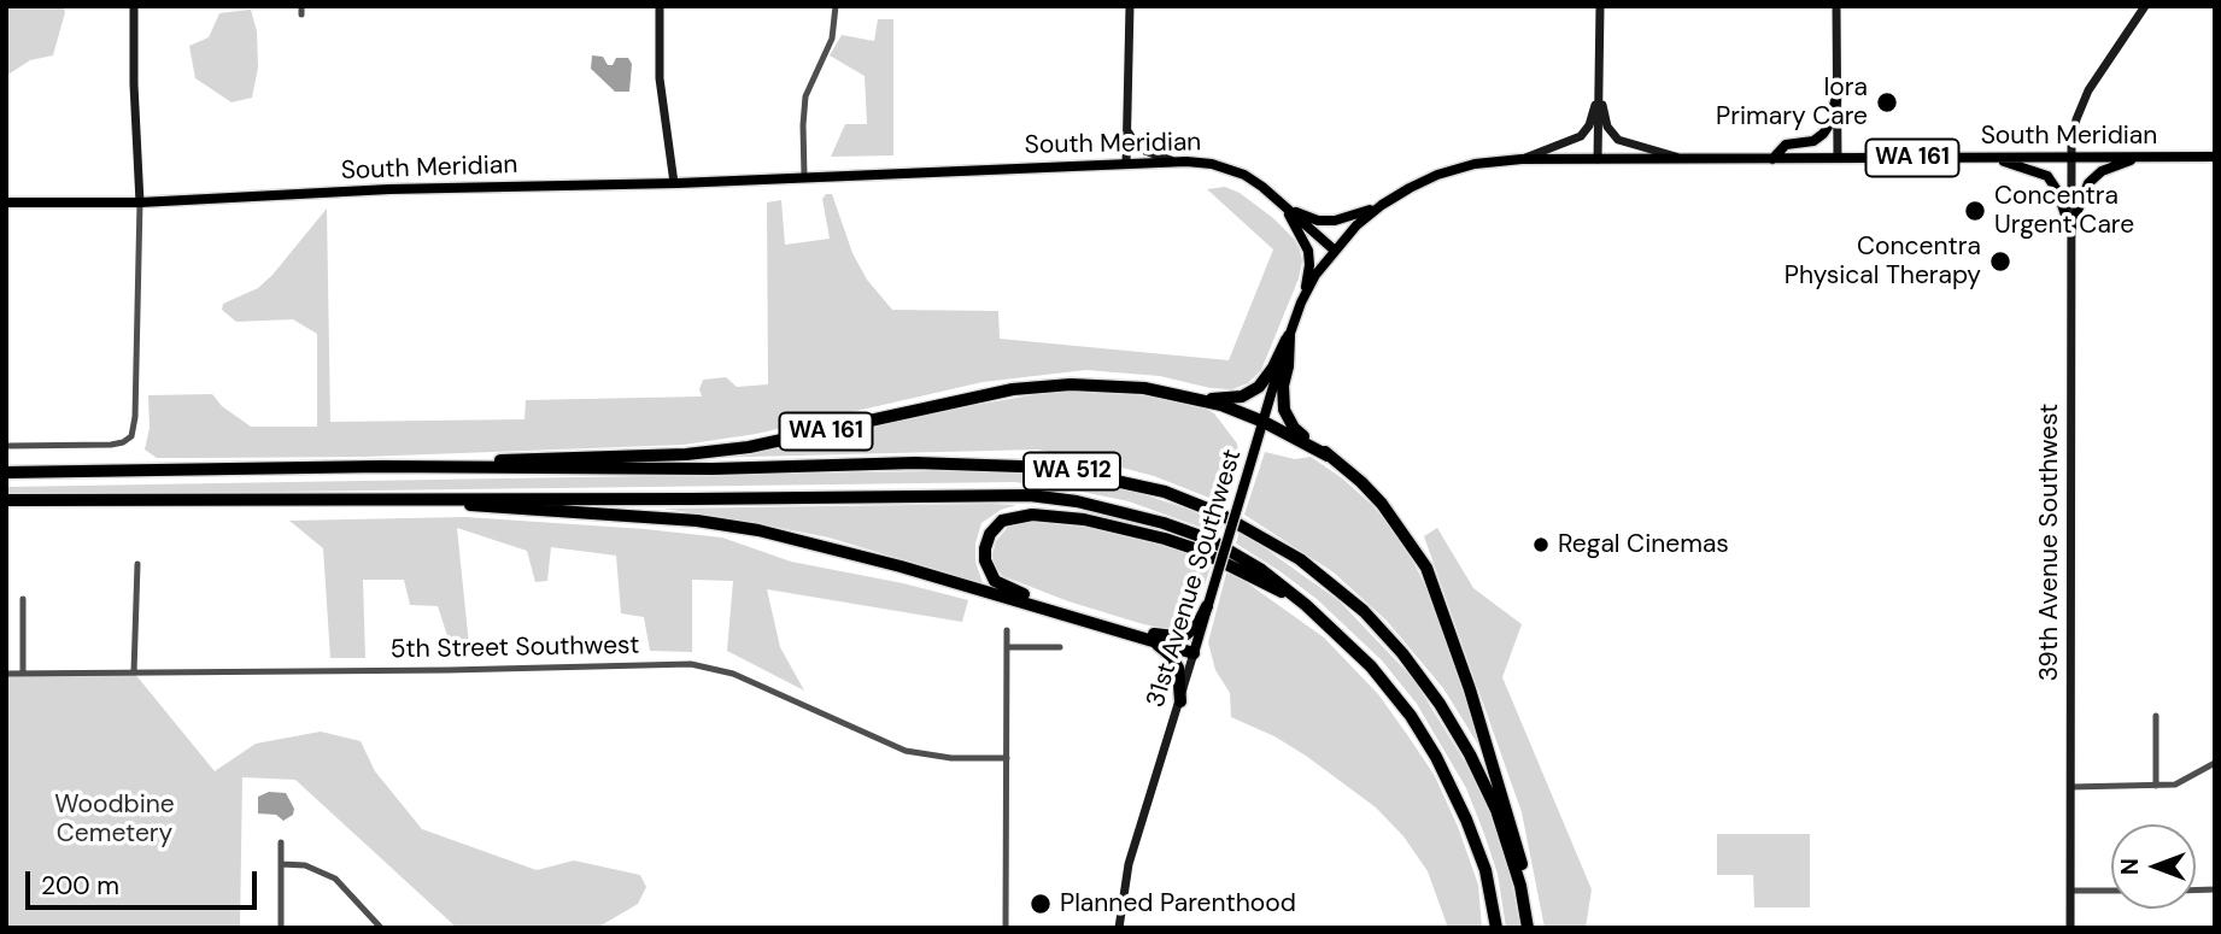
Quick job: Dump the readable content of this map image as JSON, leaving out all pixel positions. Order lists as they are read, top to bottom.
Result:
{
  "streets": {
    "highway": ["WA 161", "WA 512"],
    "main road": ["South Meridian", "31st Avenue Southwest"],
    "street": ["39th Avenue Southwest", "5th Street Southwest"]
  },
  "crossings": [
    ["South Meridian", "39th Avenue Southwest"],
    ["South Meridian", "31st Avenue Southwest"],
    ["WA 161", "WA 512"],
    ["WA 161", "31st Avenue Southwest"]
  ],
  "parks": ["Woodbine Cemetery"],
  "places": [
    "Iora Primary Care",
    "Concentra Urgent Care",
    "Concentra Physical Therapy",
    "Regal Cinemas",
    "Planned Parenthood"
  ],
  "scale_bar": "200 m",
  "north": "left"
}
